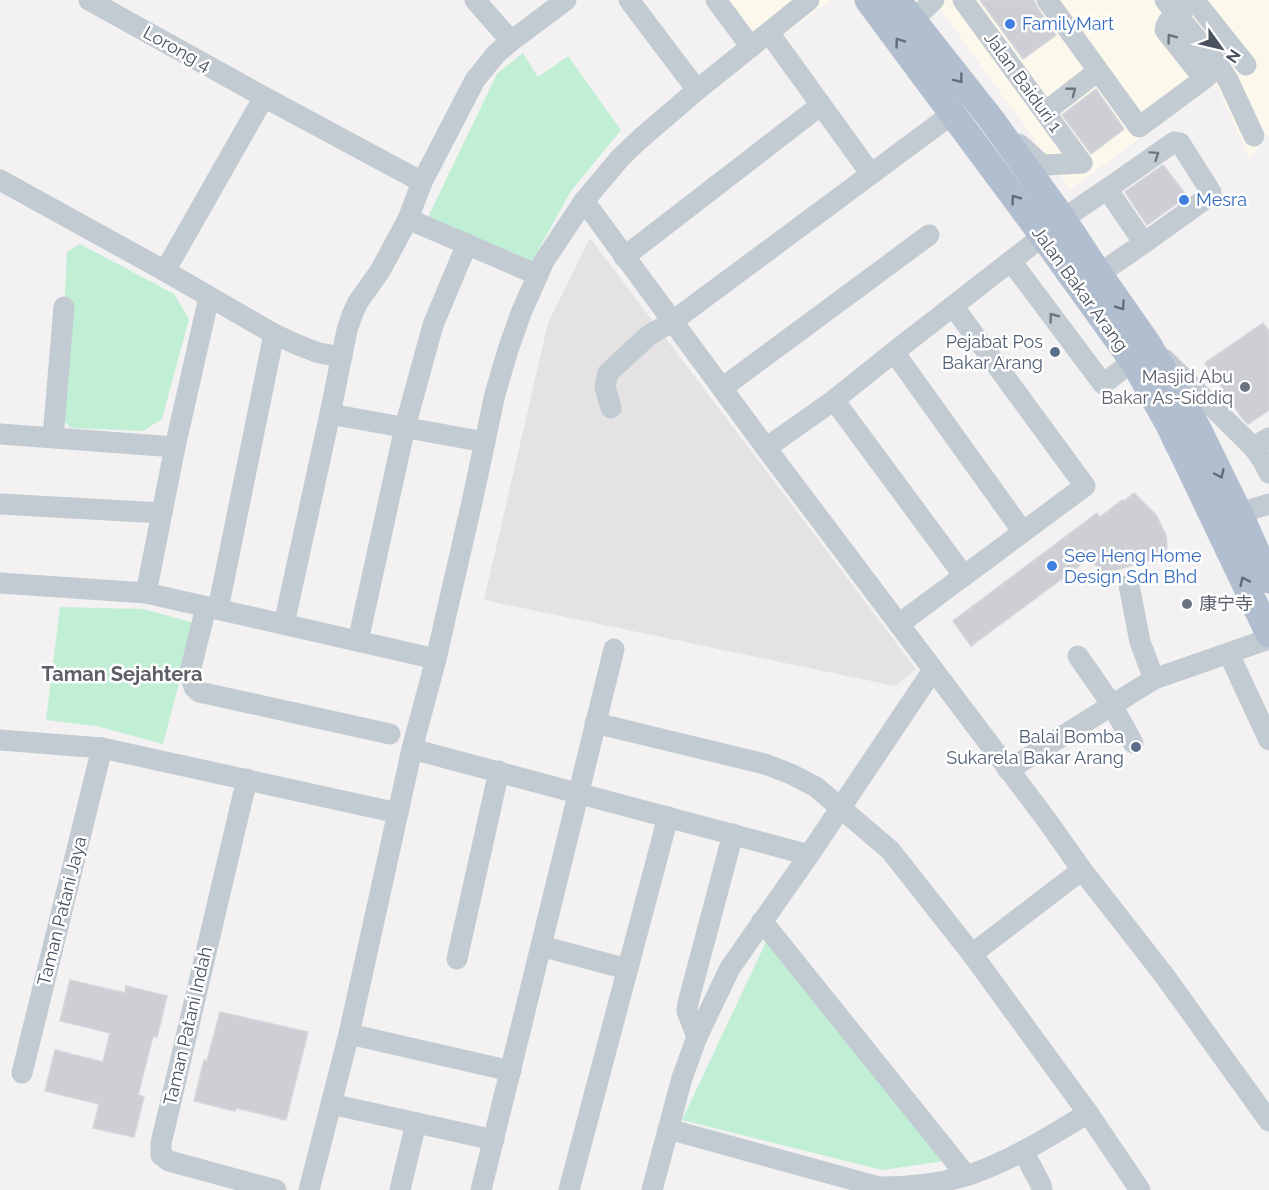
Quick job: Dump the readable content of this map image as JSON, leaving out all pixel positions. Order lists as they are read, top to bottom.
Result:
{
  "streets": {
    "main road": ["Jalan Bakar Arang"],
    "street": [
      "Lorong 4",
      "Jalan Baiduri 1",
      "Taman Patani Jaya",
      "Taman Patani Indah"
    ]
  },
  "crossings": [
    ["Jalan Baiduri 1", "Jalan Bakar Arang"]
  ],
  "districts": ["Taman Sejahtera"],
  "places": [
    "FamilyMart",
    "Mesra",
    "Pejabat Pos Bakar Arang",
    "Masjid Abu Bakar As-Siddiq",
    "See Heng Home Design Sdn Bhd",
    "康宁寺",
    "Balai Bomba Sukarela Bakar Arang"
  ],
  "north": "bottom right"
}
